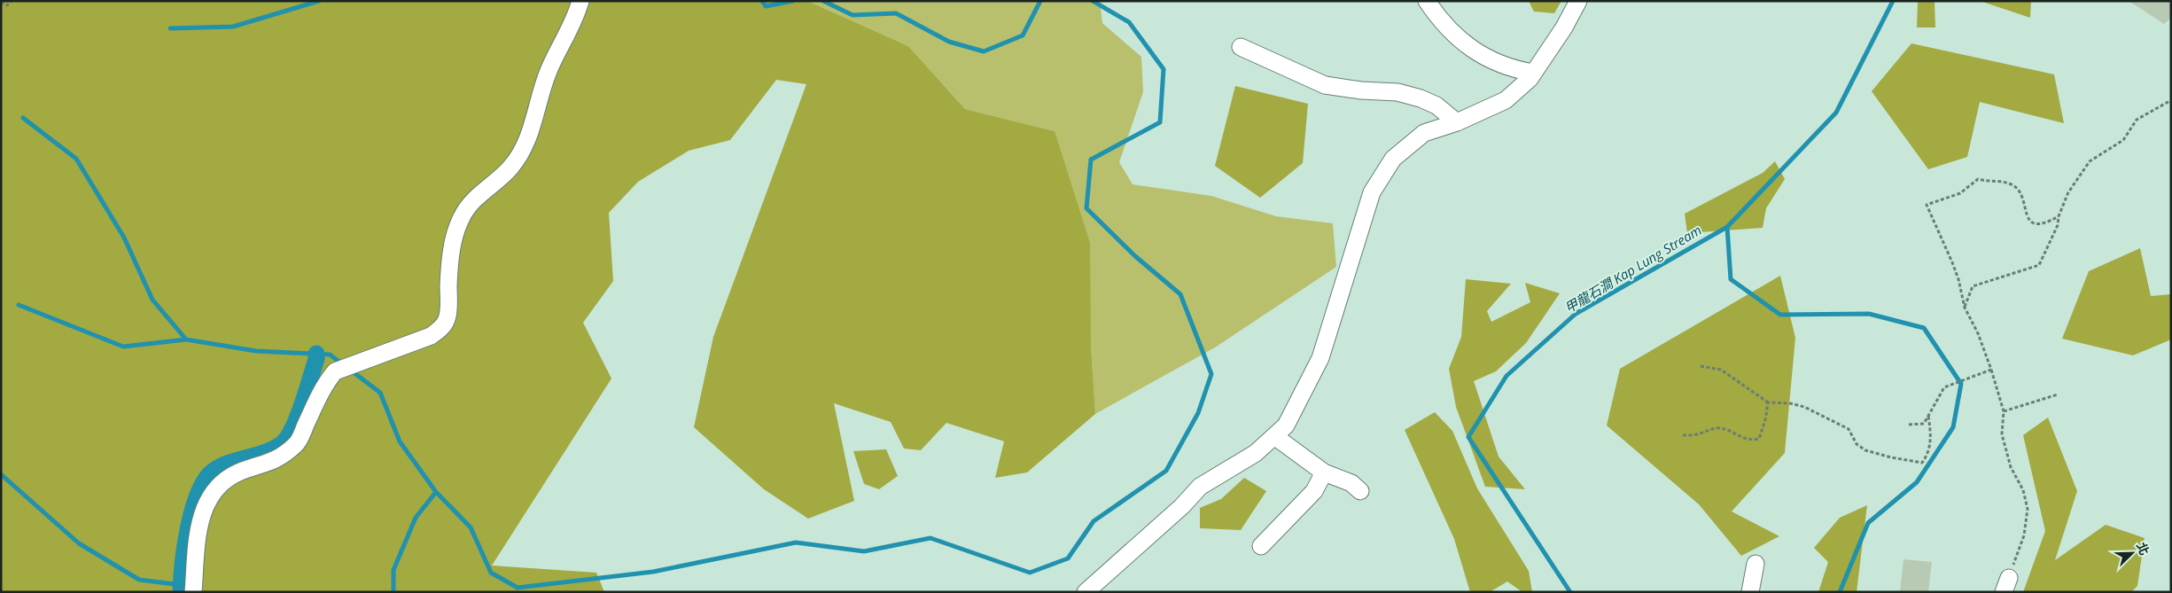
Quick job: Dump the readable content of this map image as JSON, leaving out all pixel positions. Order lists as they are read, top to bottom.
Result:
{
  "water": ["甲龍石澗 Kap Lung Stream"],
  "north": "top right"
}
